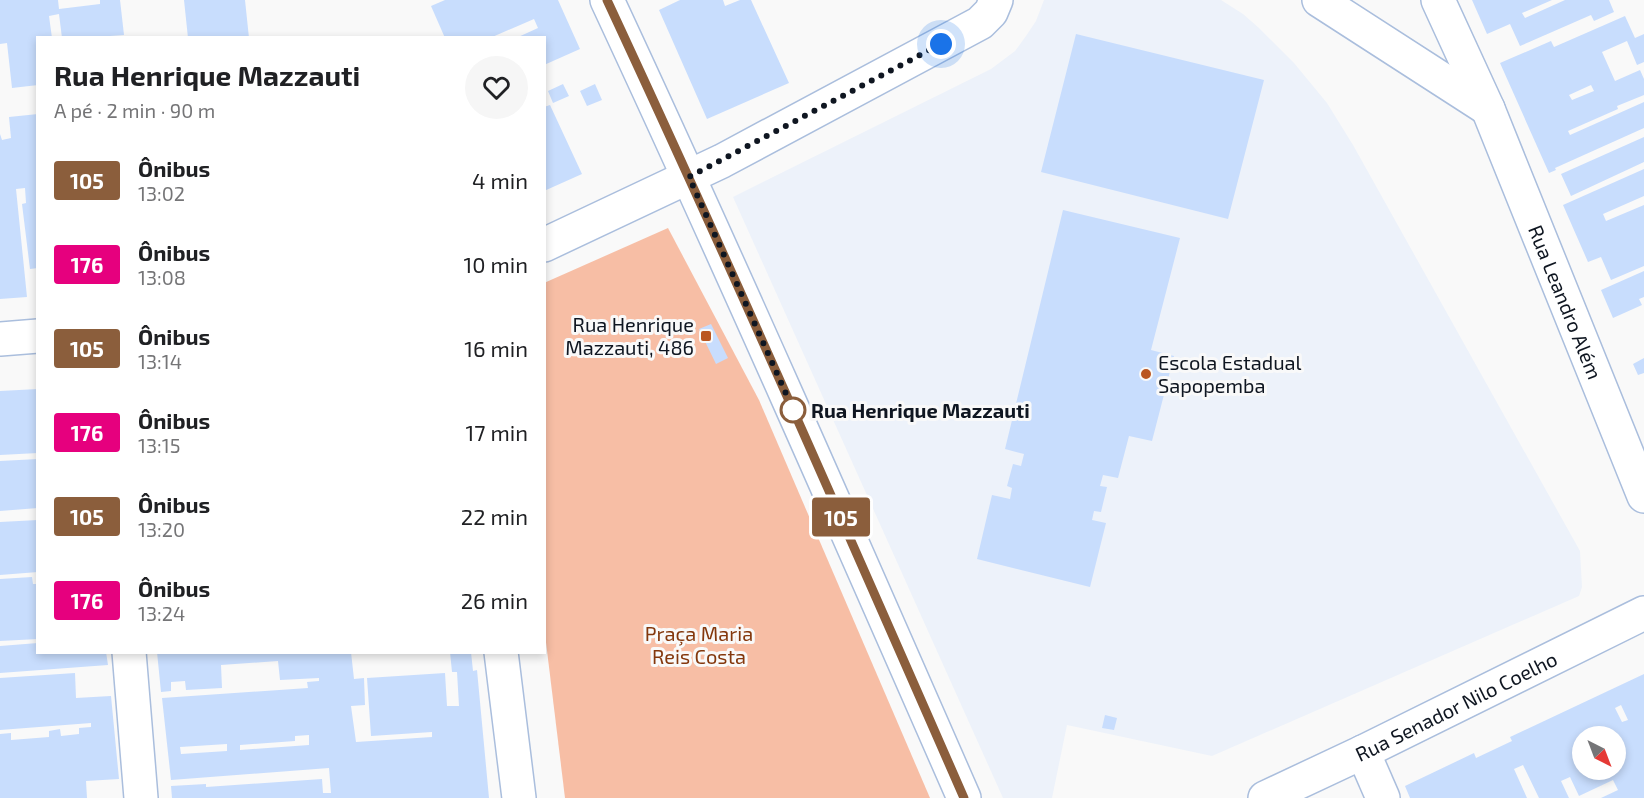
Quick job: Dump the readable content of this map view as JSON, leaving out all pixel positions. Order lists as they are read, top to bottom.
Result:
{
  "streets": {
    "street": ["Rua Leandro Além", "Rua Senador Nilo Coelho"]
  },
  "parks": ["Praça Maria Reis Costa"],
  "places": {
    "transit": ["Rua Henrique Mazzauti, 486"],
    "other": ["Escola Estadual Sapopemba", "Rua Henrique Mazzauti"]
  },
  "lines": ["bus line 105"],
  "north": "bottom right",
  "page": {
    "on_map": "105",
    "heading": ["Rua Henrique Mazzauti", "A pé · 2 min · 90 m"],
    "list": [
      {
        "mark": "105",
        "name": "Ônibus",
        "note": "13:02",
        "value": "4 min"
      },
      {
        "mark": "176",
        "name": "Ônibus",
        "note": "13:08",
        "value": "10 min"
      },
      {
        "mark": "105",
        "name": "Ônibus",
        "note": "13:14",
        "value": "16 min"
      },
      {
        "mark": "176",
        "name": "Ônibus",
        "note": "13:15",
        "value": "17 min"
      },
      {
        "mark": "105",
        "name": "Ônibus",
        "note": "13:20",
        "value": "22 min"
      },
      {
        "mark": "176",
        "name": "Ônibus",
        "note": "13:24",
        "value": "26 min"
      }
    ]
  }
}
